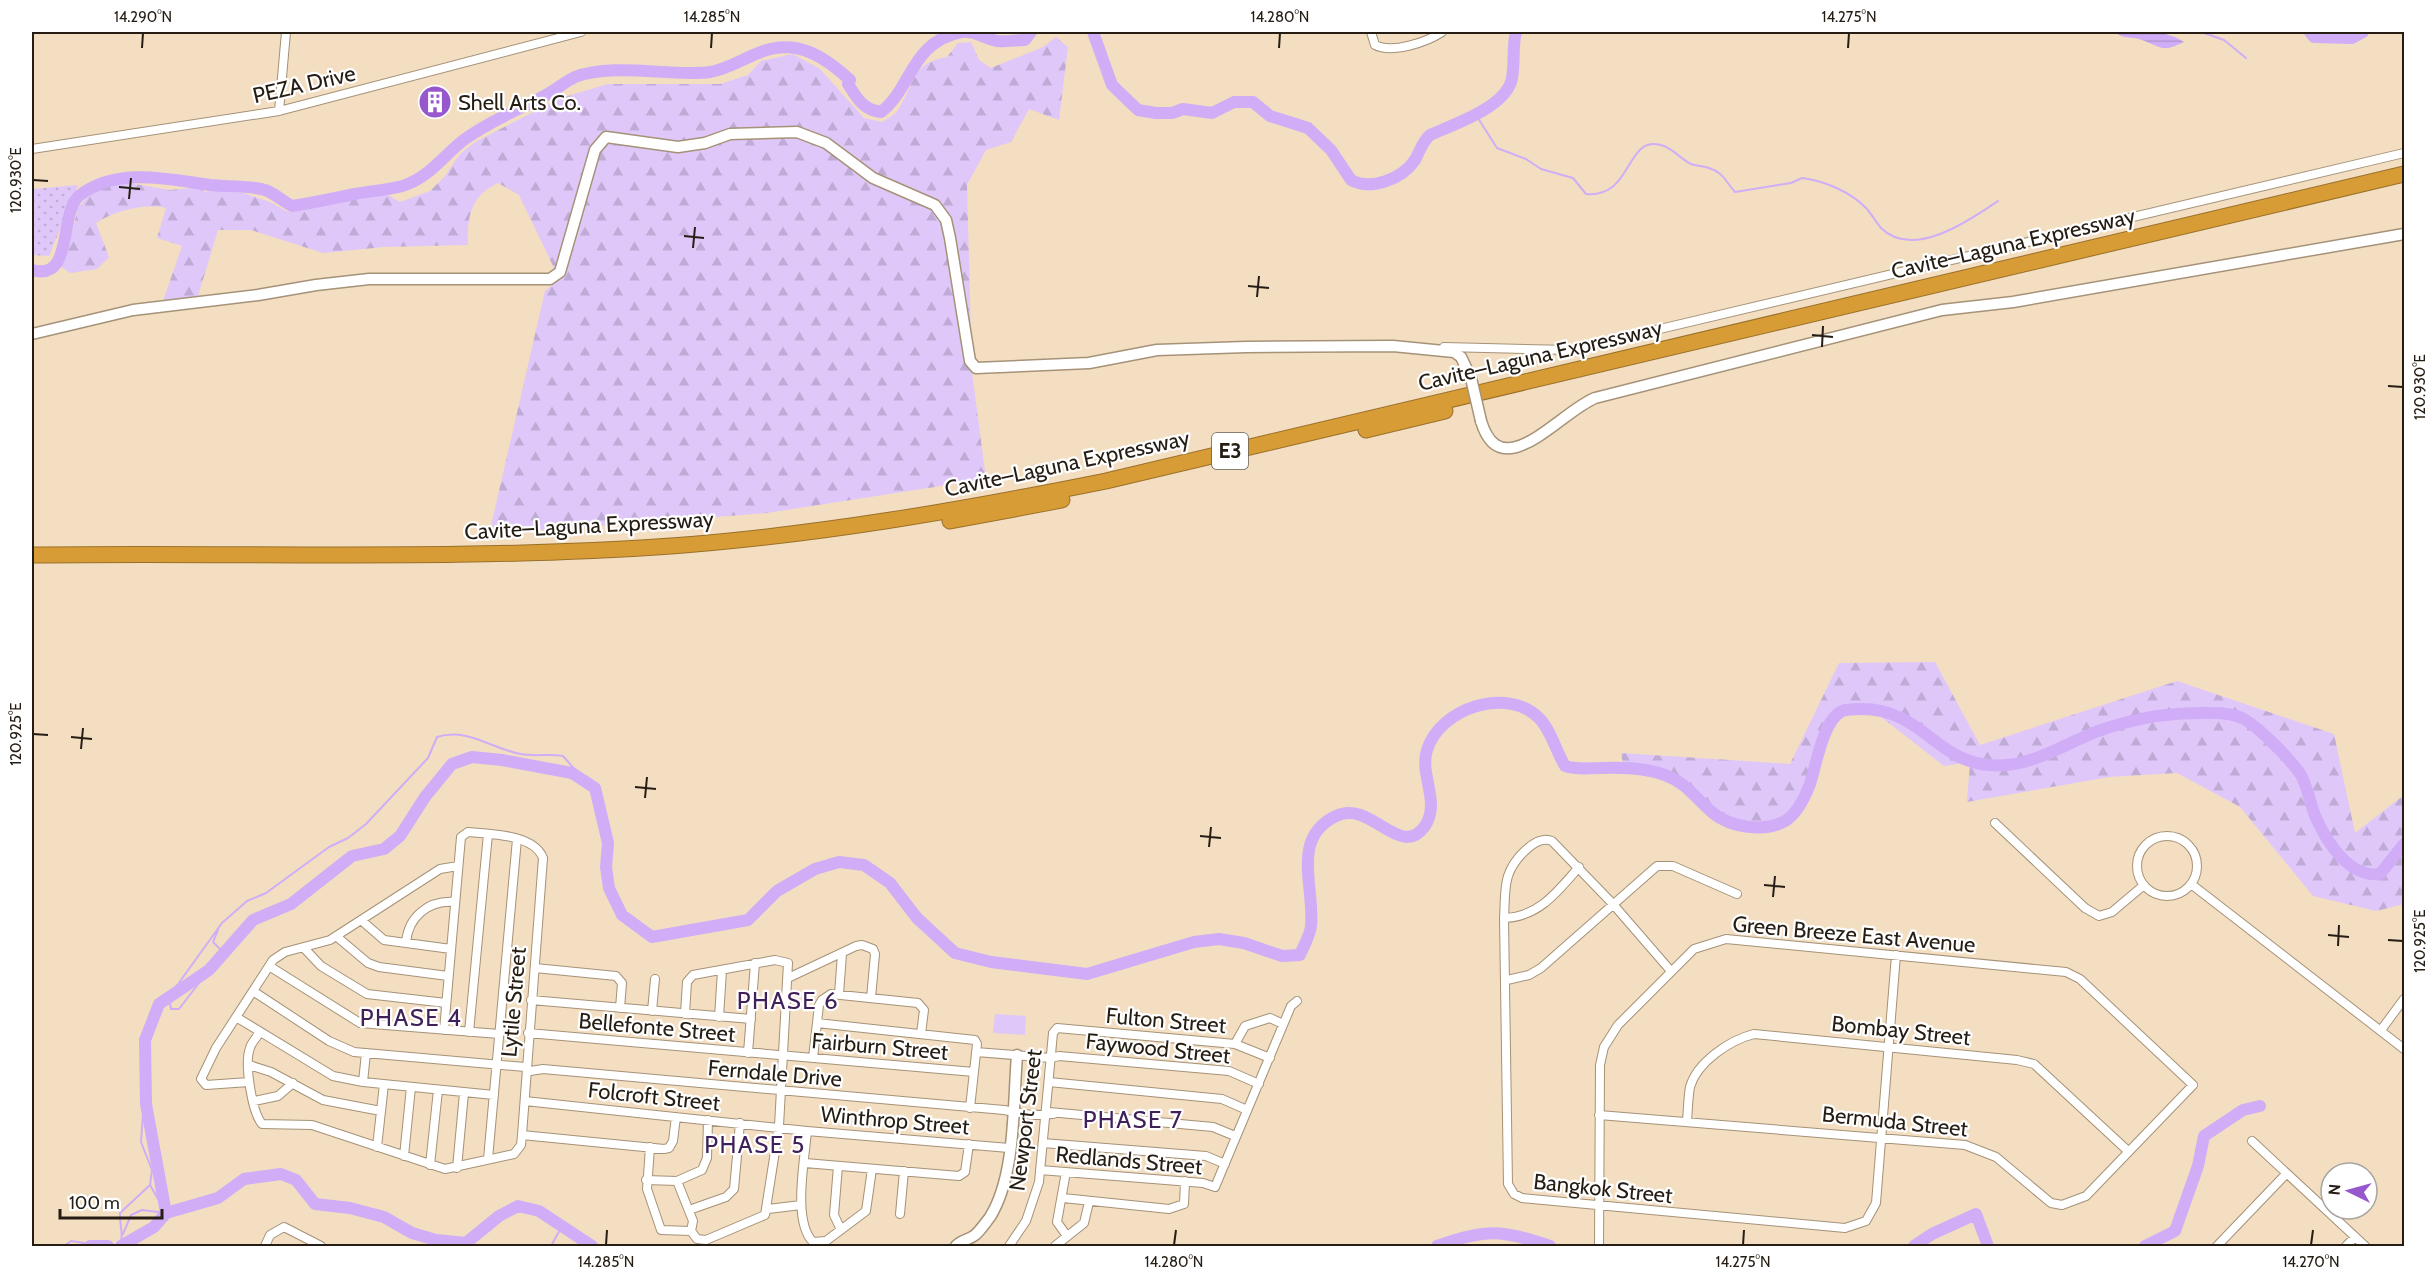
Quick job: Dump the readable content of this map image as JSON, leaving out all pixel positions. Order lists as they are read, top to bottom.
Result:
{
  "streets": {
    "highway": ["Cavite–Laguna Expressway", "E3"],
    "street": [
      "PEZA Drive",
      "Green Breeze East Avenue",
      "Lytile Street",
      "Fulton Street",
      "Bellefonte Street",
      "Bombay Street",
      "Fairburn Street",
      "Faywood Street",
      "Ferndale Drive",
      "Folcroft Street",
      "Winthrop Street",
      "Newport Street",
      "Bermuda Street",
      "Redlands Street",
      "Bangkok Street"
    ]
  },
  "crossings": [
    ["Green Breeze East Avenue", "Bermuda Street"],
    ["Green Breeze East Avenue", "Bangkok Street"],
    ["Lytile Street", "Bellefonte Street"],
    ["Lytile Street", "Ferndale Drive"],
    ["Lytile Street", "Folcroft Street"],
    ["Fulton Street", "Newport Street"],
    ["Bellefonte Street", "Fairburn Street"],
    ["Bombay Street", "Bermuda Street"],
    ["Bombay Street", "Bangkok Street"],
    ["Faywood Street", "Newport Street"],
    ["Ferndale Drive", "Newport Street"],
    ["Folcroft Street", "Winthrop Street"],
    ["Newport Street", "Redlands Street"],
    ["Bermuda Street", "Bangkok Street"]
  ],
  "districts": [
    "PHASE 6",
    "PHASE 4",
    "PHASE 7",
    "PHASE 5"
  ],
  "places": {
    "building": ["Shell Arts Co."]
  },
  "scale_bar": "100 m",
  "north": "left",
  "coordinates": [
    "14.290°N",
    "14.285°N",
    "14.280°N",
    "14.275°N",
    "120.930°E",
    "120.925°E",
    "14.270°N"
  ]
}
